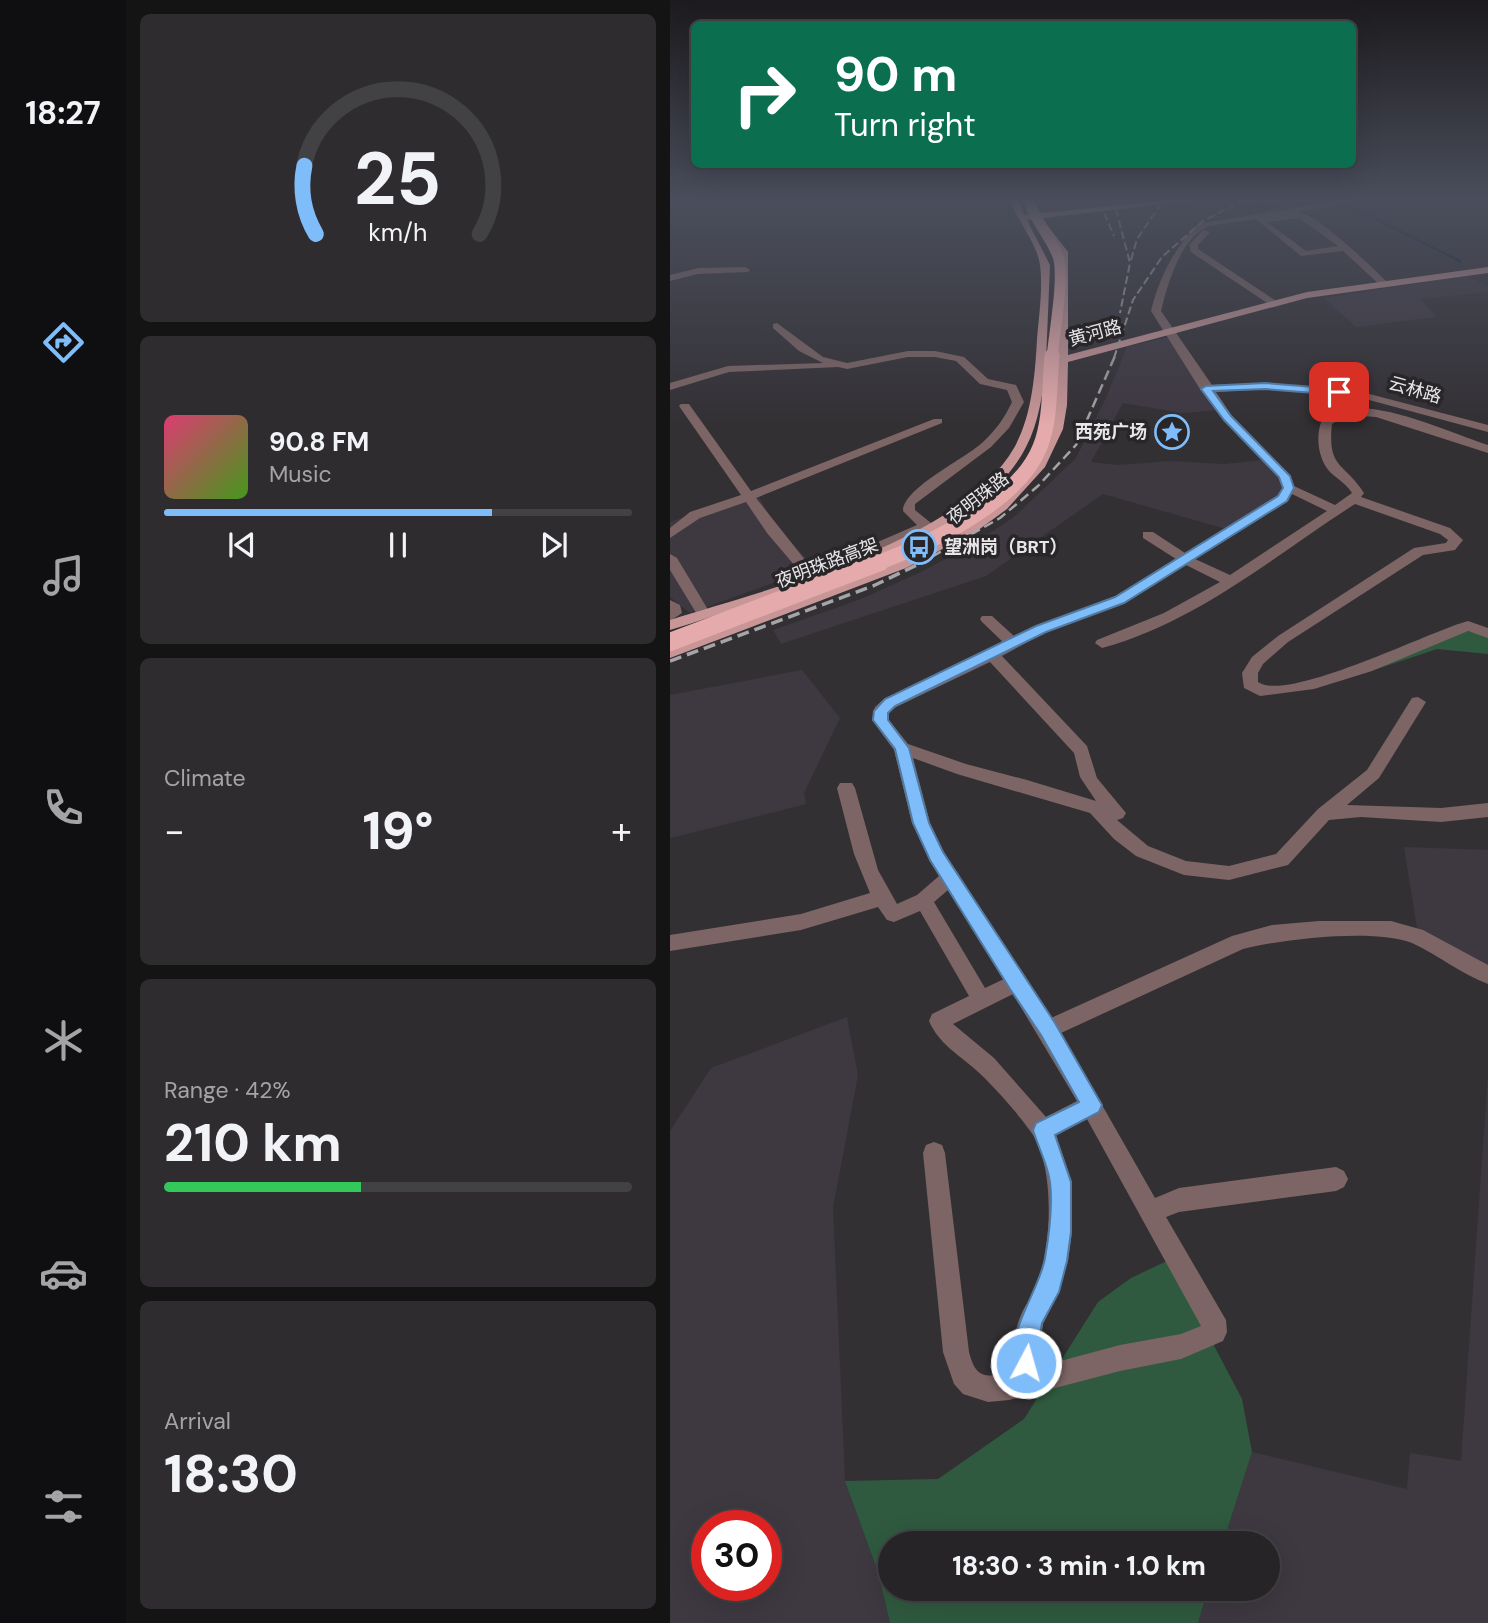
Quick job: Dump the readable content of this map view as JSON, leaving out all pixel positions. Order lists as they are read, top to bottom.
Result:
{
  "streets": {
    "highway": ["夜明珠路高架"],
    "main road": ["黄河路", "夜明珠路"],
    "street": ["云林路"]
  },
  "crossings": [
    ["黄河路", "夜明珠路"]
  ],
  "places": {
    "place": ["西苑广场"],
    "bus stop": ["望洲岗（BRT）"]
  },
  "page": {
    "tabs": "18:27",
    "turn": ["90 m", "Turn right"],
    "song": ["90.8 FM", "Music"],
    "tile": [
      "Climate",
      ["Range · 42%", "210 km"],
      ["Arrival", "18:30"]
    ],
    "heat": ["−", "19°", "+"],
    "limit": "30",
    "trip": "18:30 · 3 min · 1.0 km",
    "gauge": ["25", "km/h"]
  }
}
